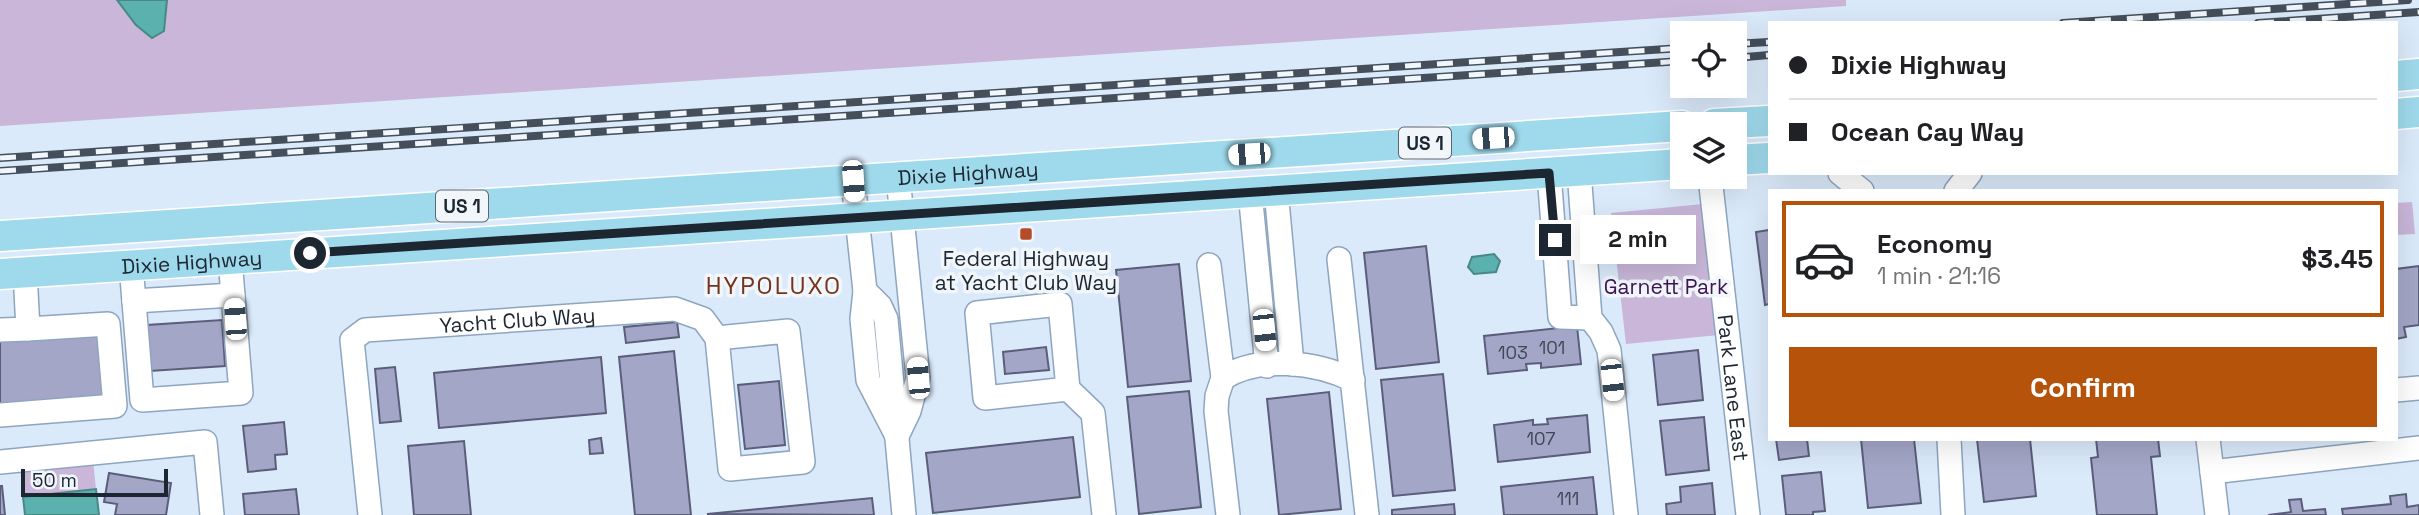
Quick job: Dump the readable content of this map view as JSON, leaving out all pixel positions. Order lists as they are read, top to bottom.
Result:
{
  "streets": {
    "main road": ["US 1", "Dixie Highway"],
    "street": ["Yacht Club Way", "Park Lane East"]
  },
  "districts": ["HYPOLUXO"],
  "parks": ["Garnett Park"],
  "places": {
    "transit": ["Federal Highway at Yacht Club Way"]
  },
  "house_numbers": [
    "101",
    "103",
    "107",
    "111"
  ],
  "scale_bar": "50 m",
  "page": {
    "banner": ["Dixie Highway", "Ocean Cay Way"],
    "list": [
      {
        "name": "Economy",
        "note": "1 min · 21:16",
        "value": "$3.45"
      }
    ],
    "bubble": "2 min",
    "buttons": "Confirm",
    "scale": "50 m"
  }
}
